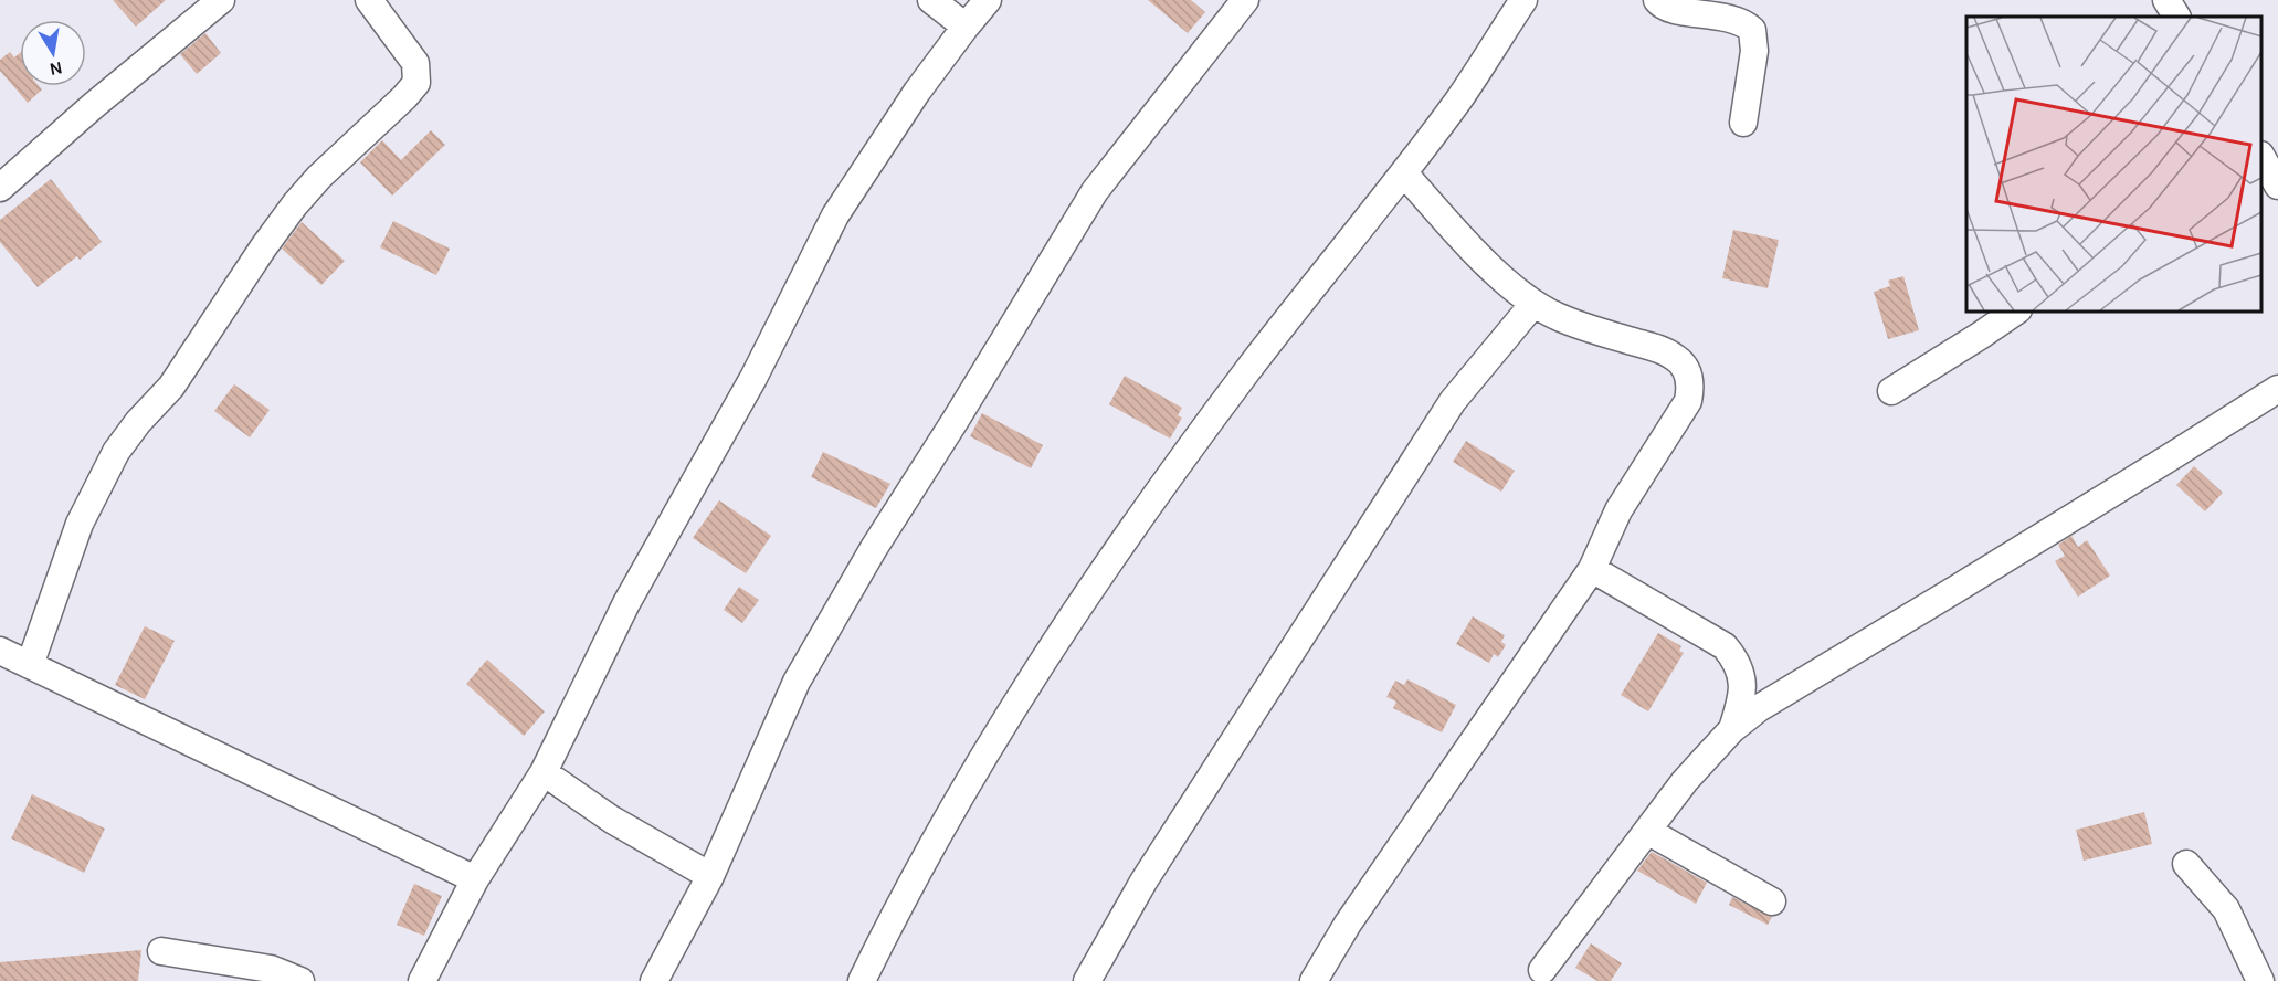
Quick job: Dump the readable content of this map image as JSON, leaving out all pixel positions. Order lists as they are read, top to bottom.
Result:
{
  "north": "bottom"
}
